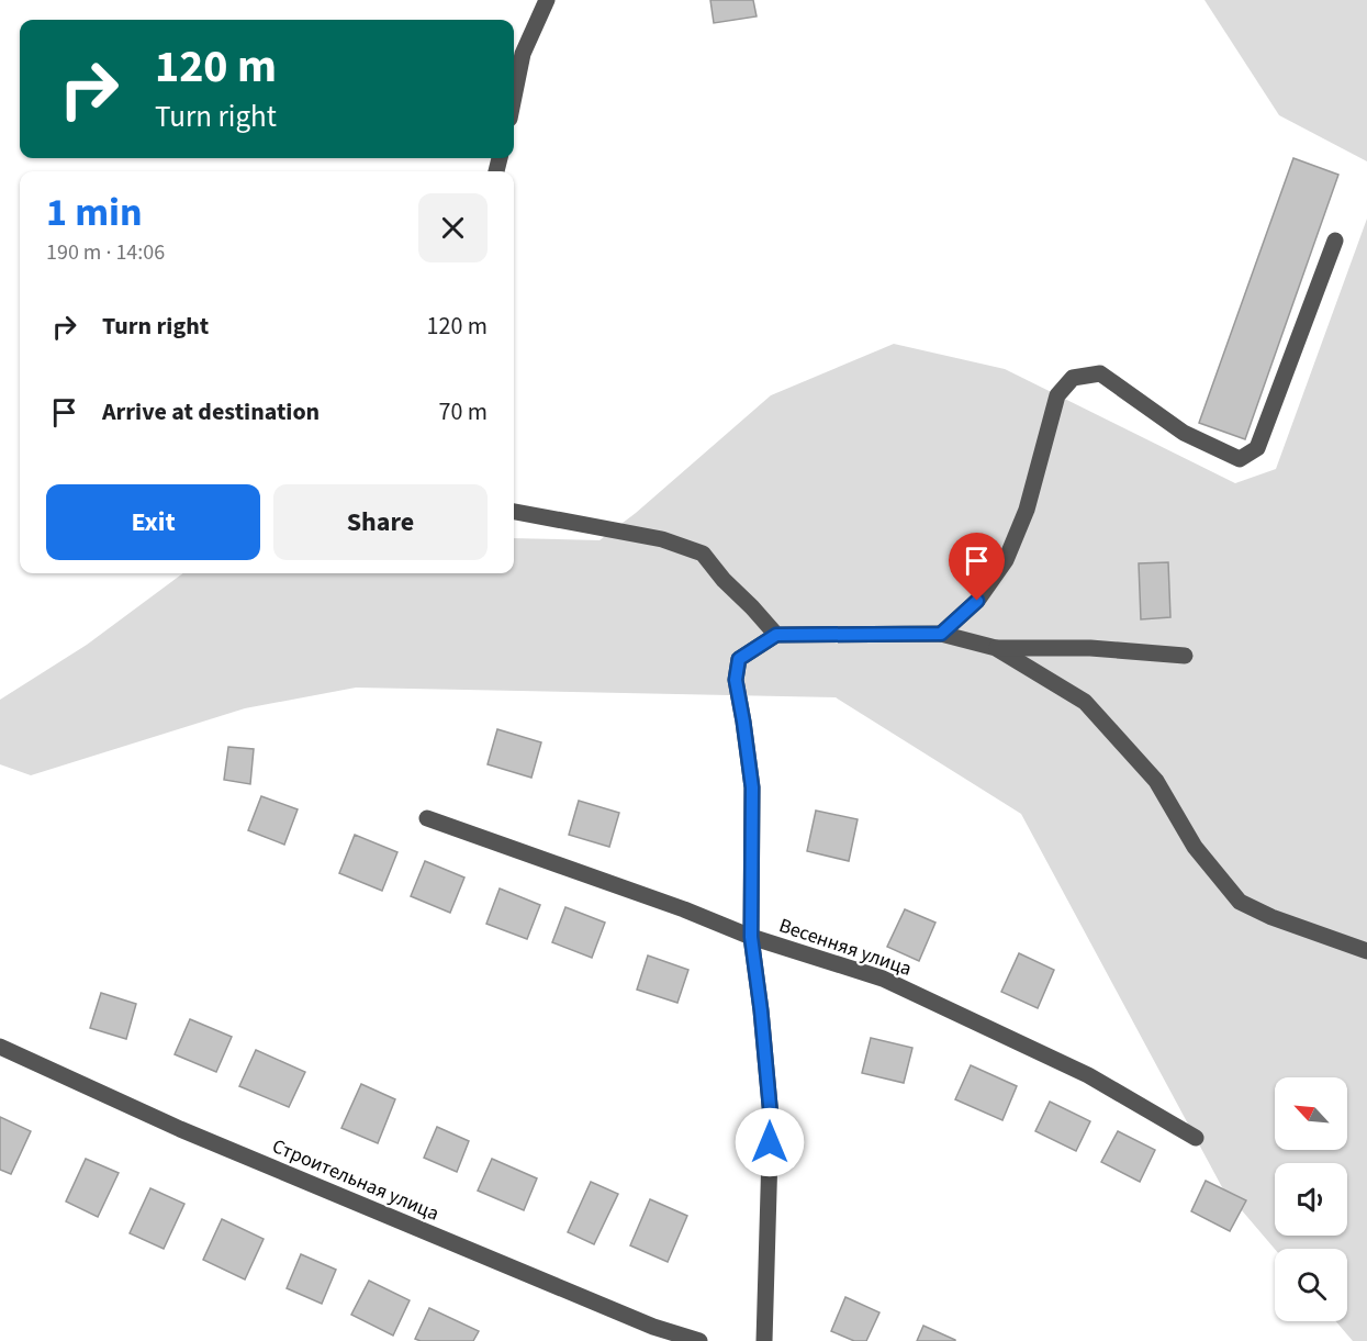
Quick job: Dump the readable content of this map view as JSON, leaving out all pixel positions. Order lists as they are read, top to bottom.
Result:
{
  "streets": {
    "street": ["Весенняя улица", "Строительная улица"]
  },
  "north": "top left",
  "page": {
    "turn": ["120 m", "Turn right"],
    "heading": ["1 min", "190 m · 14:06"],
    "list": [
      {
        "name": "Turn right",
        "value": "120 m"
      },
      {
        "name": "Arrive at destination",
        "value": "70 m"
      }
    ],
    "buttons": ["Exit", "Share"]
  }
}
